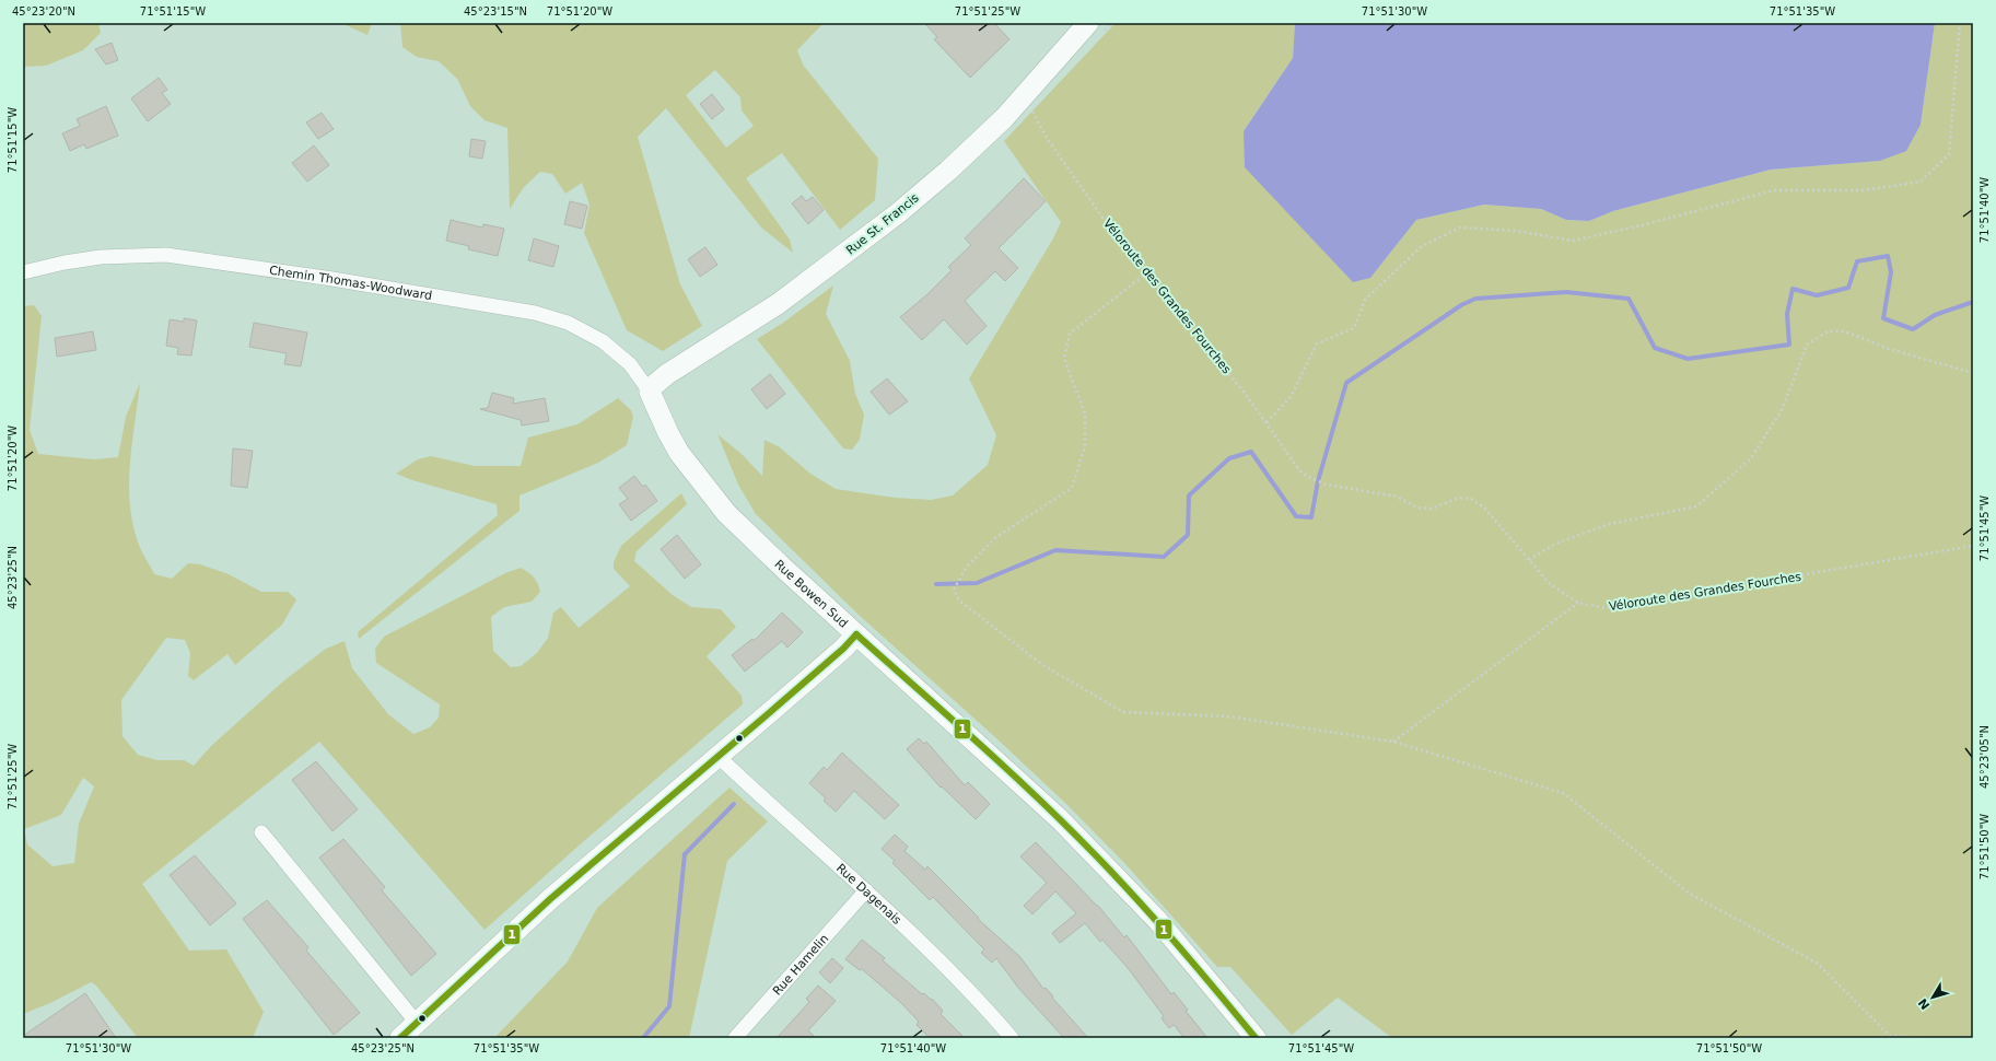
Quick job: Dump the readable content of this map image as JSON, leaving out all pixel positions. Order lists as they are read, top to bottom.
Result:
{
  "streets": {
    "street": [
      "Rue St. Francis",
      "Chemin Thomas-Woodward",
      "Rue Bowen Sud",
      "Rue Dagenais",
      "Rue Hamelin"
    ],
    "path": ["Véloroute des Grandes Fourches"]
  },
  "crossings": [
    ["Rue St. Francis", "Chemin Thomas-Woodward"],
    ["Rue St. Francis", "Rue Bowen Sud"],
    ["Chemin Thomas-Woodward", "Rue Bowen Sud"],
    ["Rue Dagenais", "Rue Hamelin"]
  ],
  "lines": ["transit line 1"],
  "north": "bottom left",
  "coordinates": [
    "45°23'20\"N",
    "71°51'15\"W",
    "45°23'15\"N",
    "71°51'20\"W",
    "71°51'25\"W",
    "71°51'30\"W",
    "71°51'35\"W",
    "71°51'40\"W",
    "71°51'45\"W",
    "45°23'25\"N",
    "45°23'05\"N",
    "71°51'50\"W"
  ]
}
